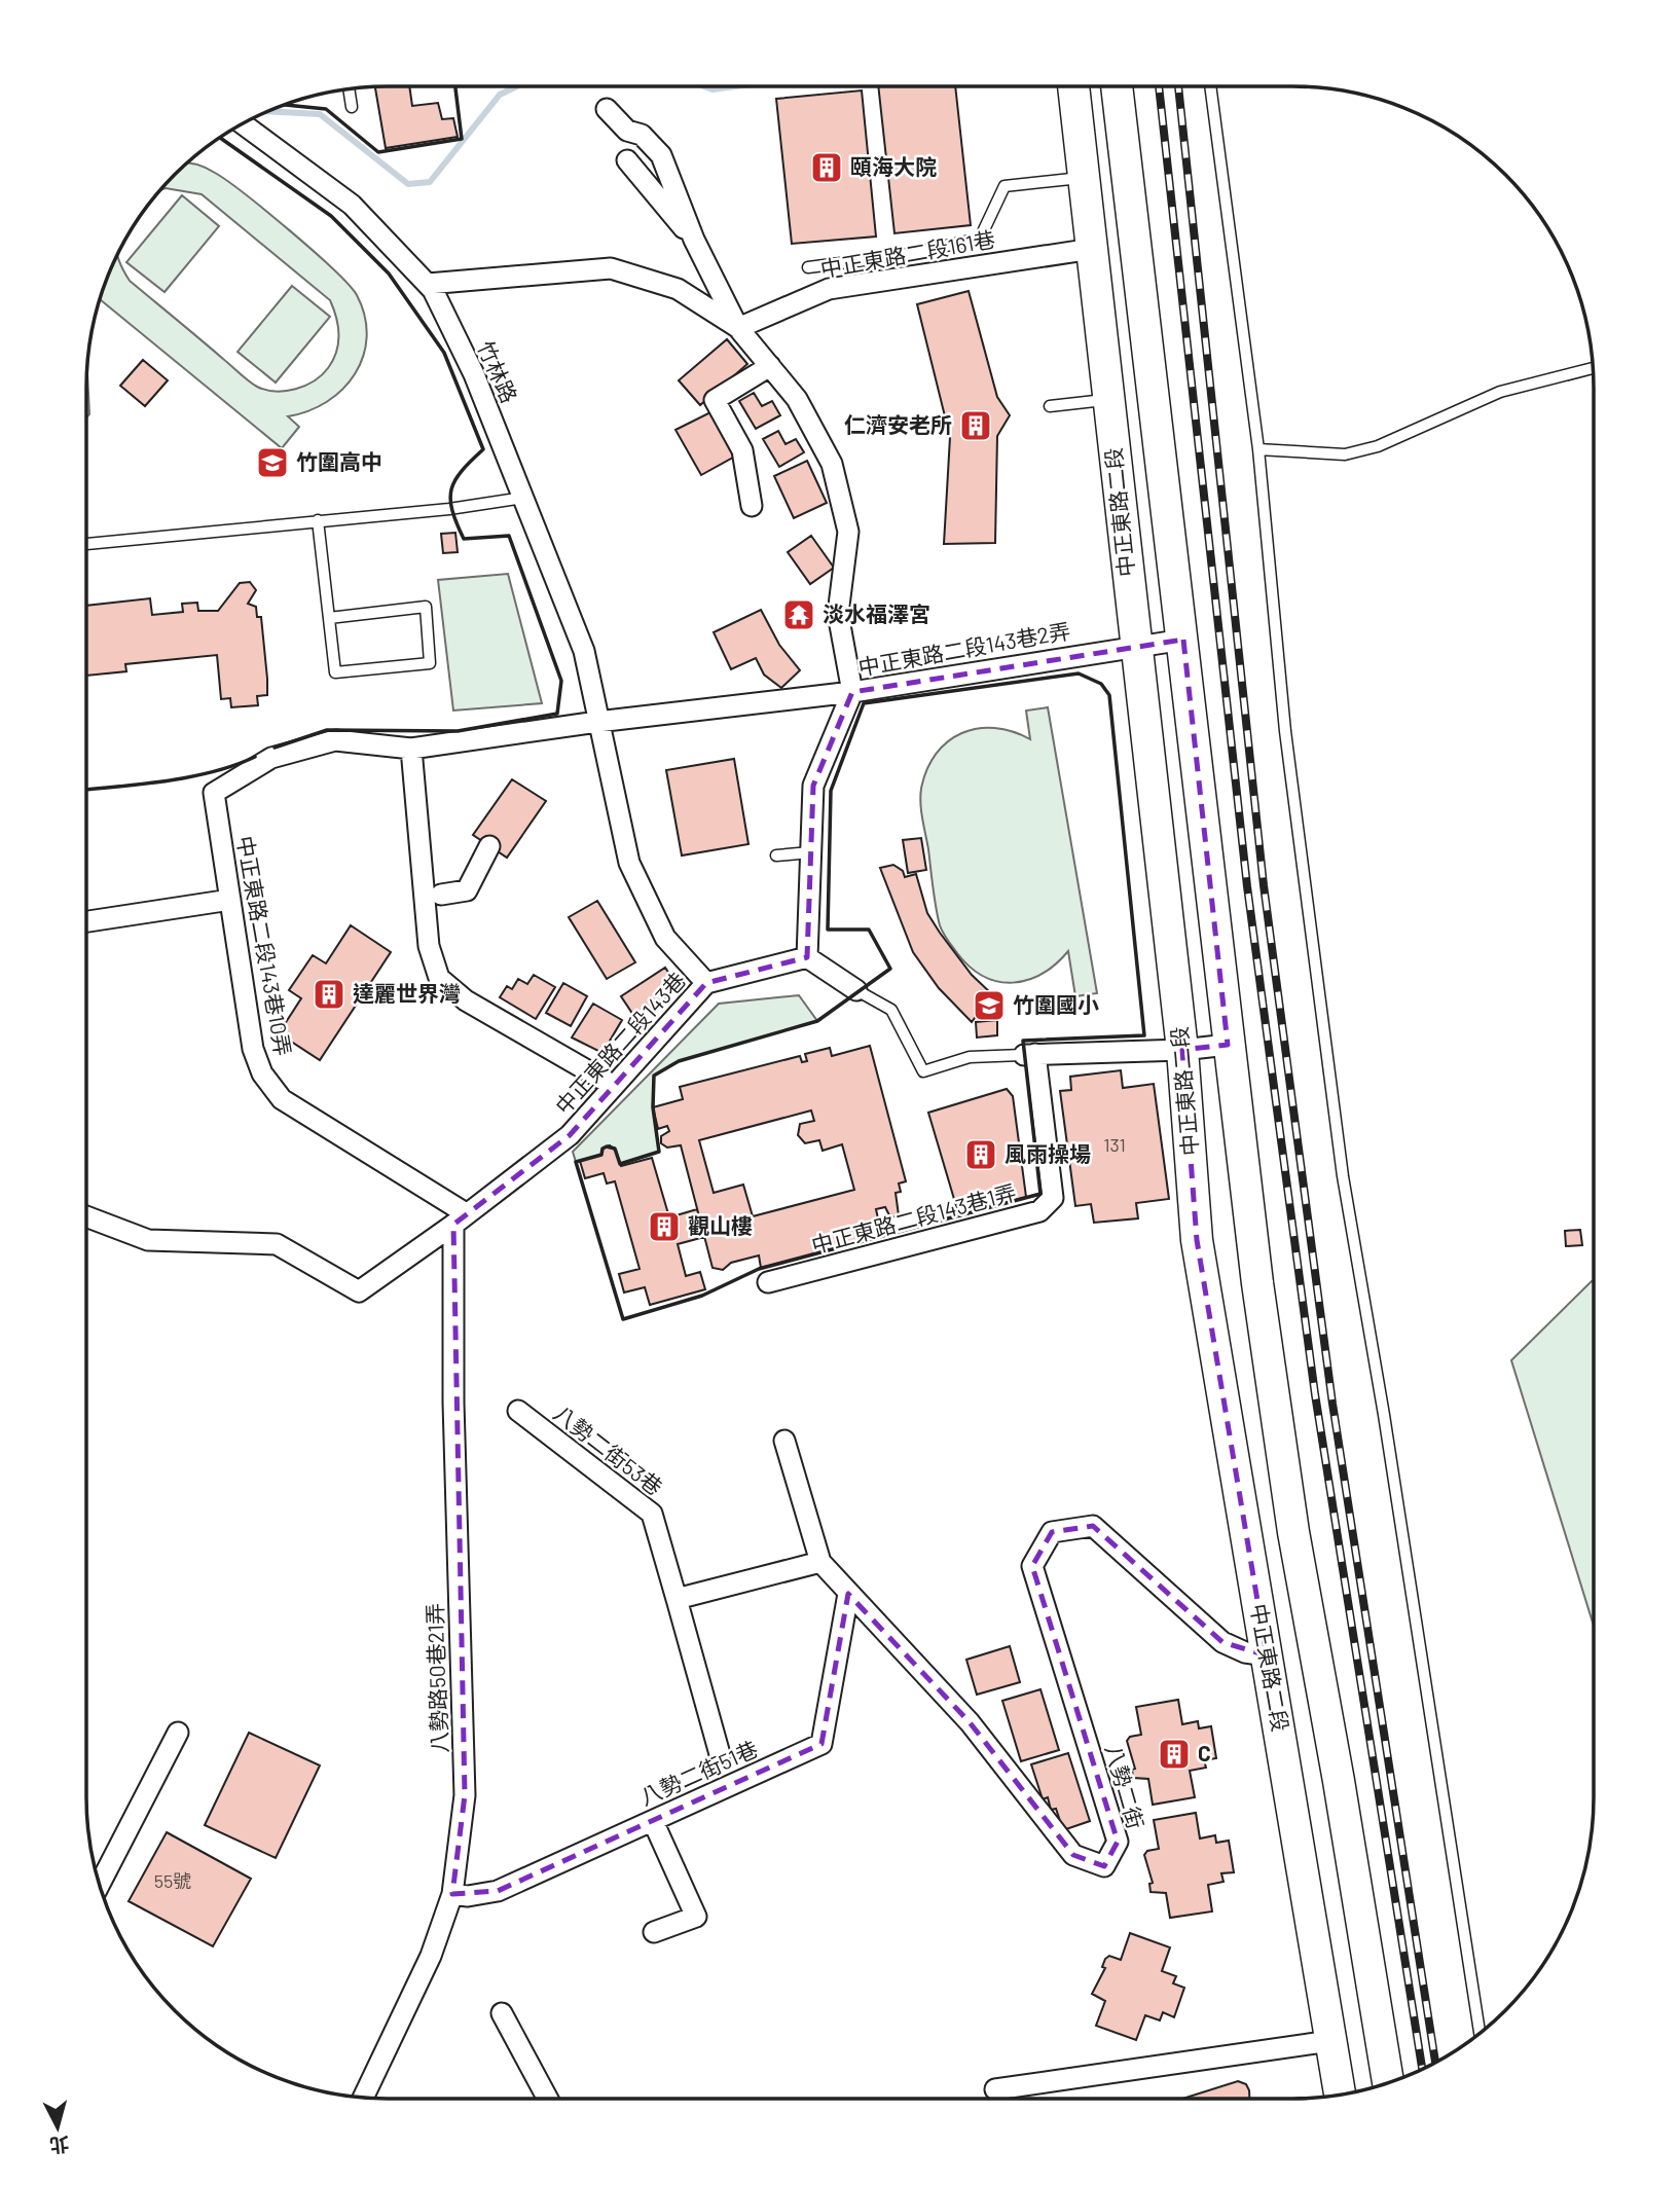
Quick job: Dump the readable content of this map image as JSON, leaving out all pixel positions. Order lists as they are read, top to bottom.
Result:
{
  "streets": {
    "main road": ["中正東路二段"],
    "street": [
      "中正東路二段161巷",
      "竹林路",
      "中正東路二段143巷2弄",
      "中正東路二段143巷10弄",
      "中正東路二段143巷",
      "中正東路二段143巷1弄",
      "八勢二街53巷",
      "八勢路50巷21弄",
      "八勢二街51巷",
      "八勢二街"
    ]
  },
  "crossings": [
    ["中正東路二段161巷", "中正東路二段"],
    ["竹林路", "中正東路二段143巷"],
    ["中正東路二段", "中正東路二段143巷2弄"],
    ["中正東路二段", "八勢二街"],
    ["中正東路二段143巷2弄", "中正東路二段143巷"],
    ["中正東路二段143巷10弄", "中正東路二段143巷"],
    ["中正東路二段143巷10弄", "八勢路50巷21弄"],
    ["中正東路二段143巷", "八勢路50巷21弄"],
    ["八勢路50巷21弄", "八勢二街51巷"],
    ["八勢二街51巷", "八勢二街"]
  ],
  "places": {
    "building": [
      "頤海大院",
      "仁濟安老所",
      "達麗世界灣",
      "風雨操場",
      "觀山樓",
      "C"
    ],
    "school or university": ["竹圍高中", "竹圍國小"],
    "temple": ["淡水福澤宮"]
  },
  "house_numbers": ["131", "55號"],
  "north": "bottom"
}
